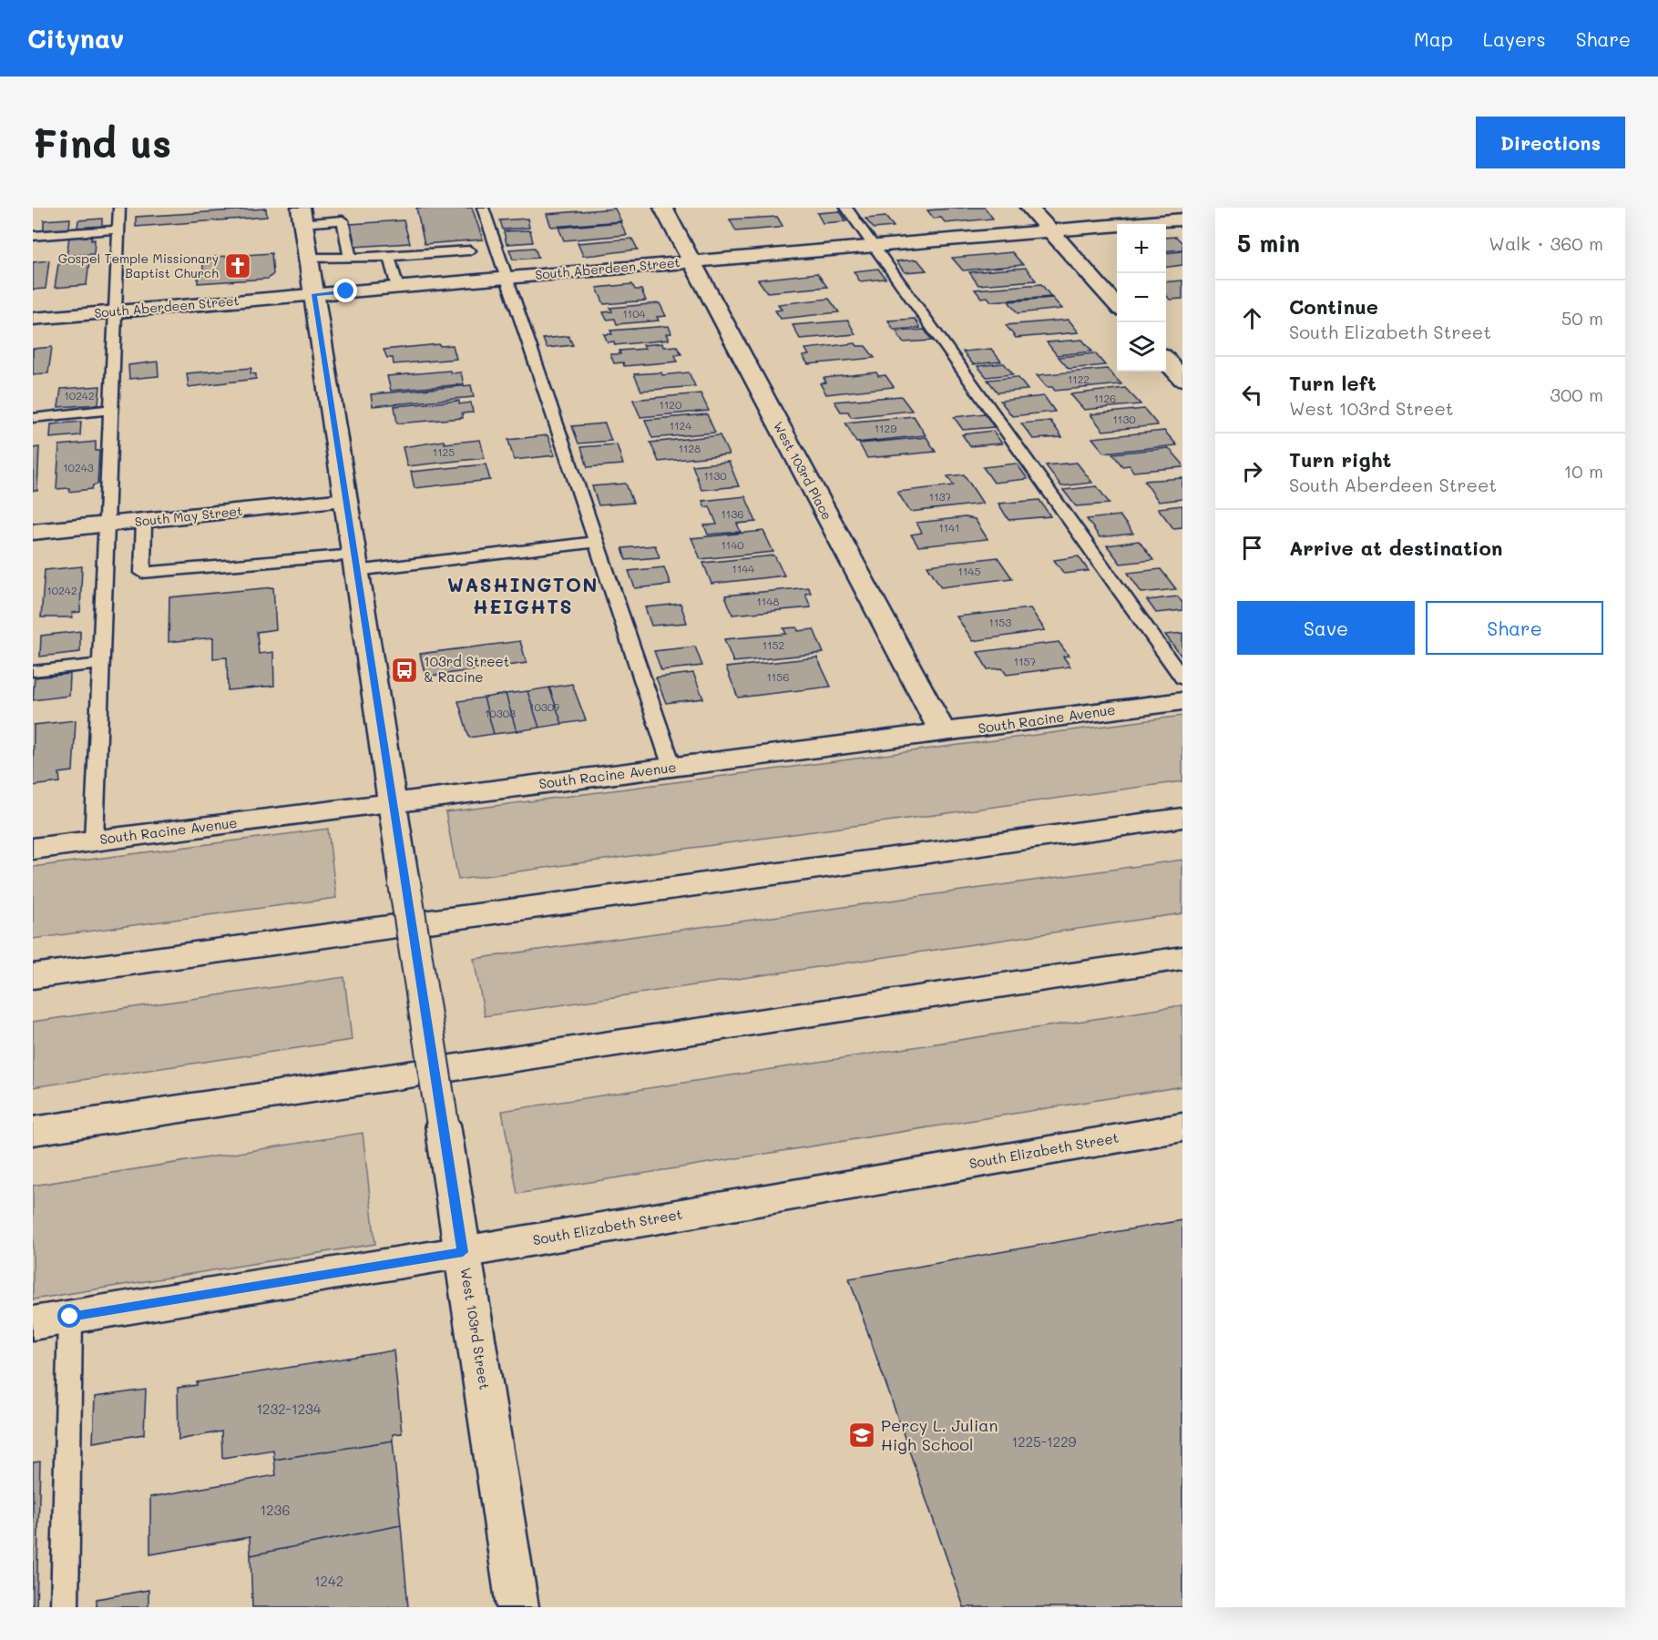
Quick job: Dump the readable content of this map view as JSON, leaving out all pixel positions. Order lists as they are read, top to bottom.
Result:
{
  "streets": {
    "main road": [
      "South Aberdeen Street",
      "West 103rd Place",
      "South May Street",
      "South Racine Avenue",
      "South Elizabeth Street",
      "West 103rd Street"
    ]
  },
  "crossings": [
    ["South Aberdeen Street", "West 103rd Place"],
    ["South Aberdeen Street", "West 103rd Street"],
    ["West 103rd Place", "South Racine Avenue"],
    ["South May Street", "West 103rd Street"],
    ["South Racine Avenue", "West 103rd Street"],
    ["South Elizabeth Street", "West 103rd Street"]
  ],
  "districts": ["WASHINGTON HEIGHTS"],
  "places": {
    "church": ["Gospel Temple Missionary Baptist Church"],
    "bus stop": ["103rd Street & Racine"],
    "school or university": ["Percy L. Julian High School"]
  },
  "house_numbers": [
    "1104",
    "1122",
    "10242",
    "1126",
    "1120",
    "1130",
    "1124",
    "1129",
    "1128",
    "1125",
    "10243",
    "1130",
    "1137",
    "1136",
    "1141",
    "1140",
    "1144",
    "1145",
    "10242",
    "1148",
    "1153",
    "1152",
    "1157",
    "1156",
    "10307",
    "10303",
    "1232-1234",
    "1225-1229",
    "1236",
    "1242"
  ],
  "page": {
    "header": "Citynav",
    "nav": ["Map", "Layers", "Share"],
    "buttons": [
      "Directions",
      ["Save", "Share"]
    ],
    "title": "Find us",
    "heading": ["5 min", "Walk · 360 m"],
    "map_buttons": ["+", "−"],
    "list": [
      ["Continue", "South Elizabeth Street", "50 m"],
      ["Turn left", "West 103rd Street", "300 m"],
      ["Turn right", "South Aberdeen Street", "10 m"],
      "Arrive at destination"
    ]
  }
}
